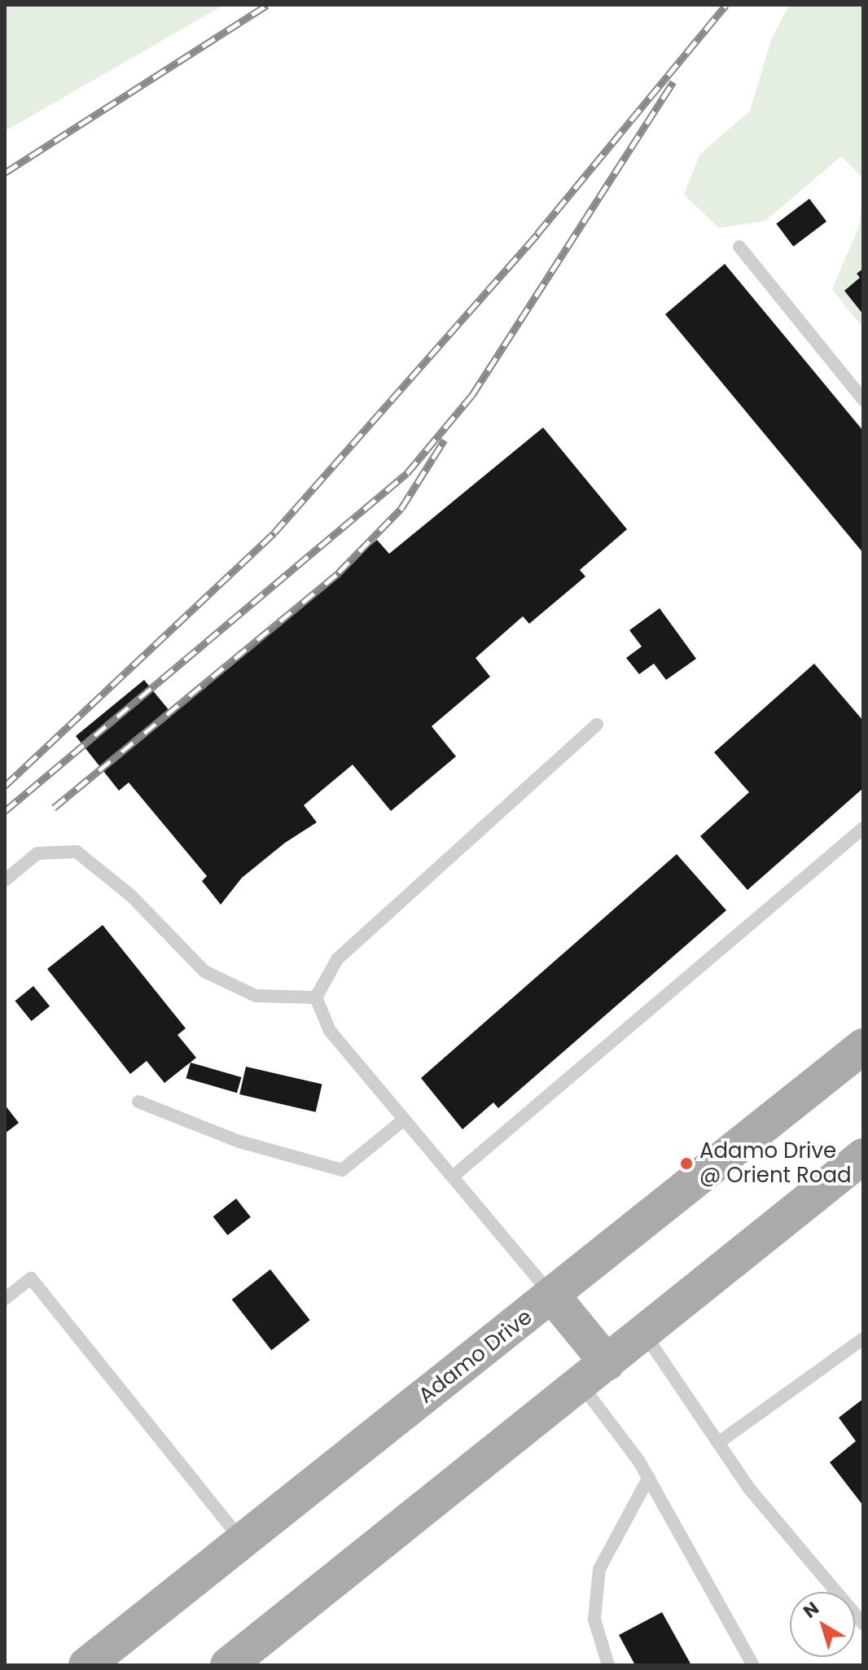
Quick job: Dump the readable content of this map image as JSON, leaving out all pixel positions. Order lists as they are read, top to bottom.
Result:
{
  "streets": {
    "main road": ["Adamo Drive"]
  },
  "places": ["Adamo Drive @ Orient Road"],
  "north": "top left"
}
